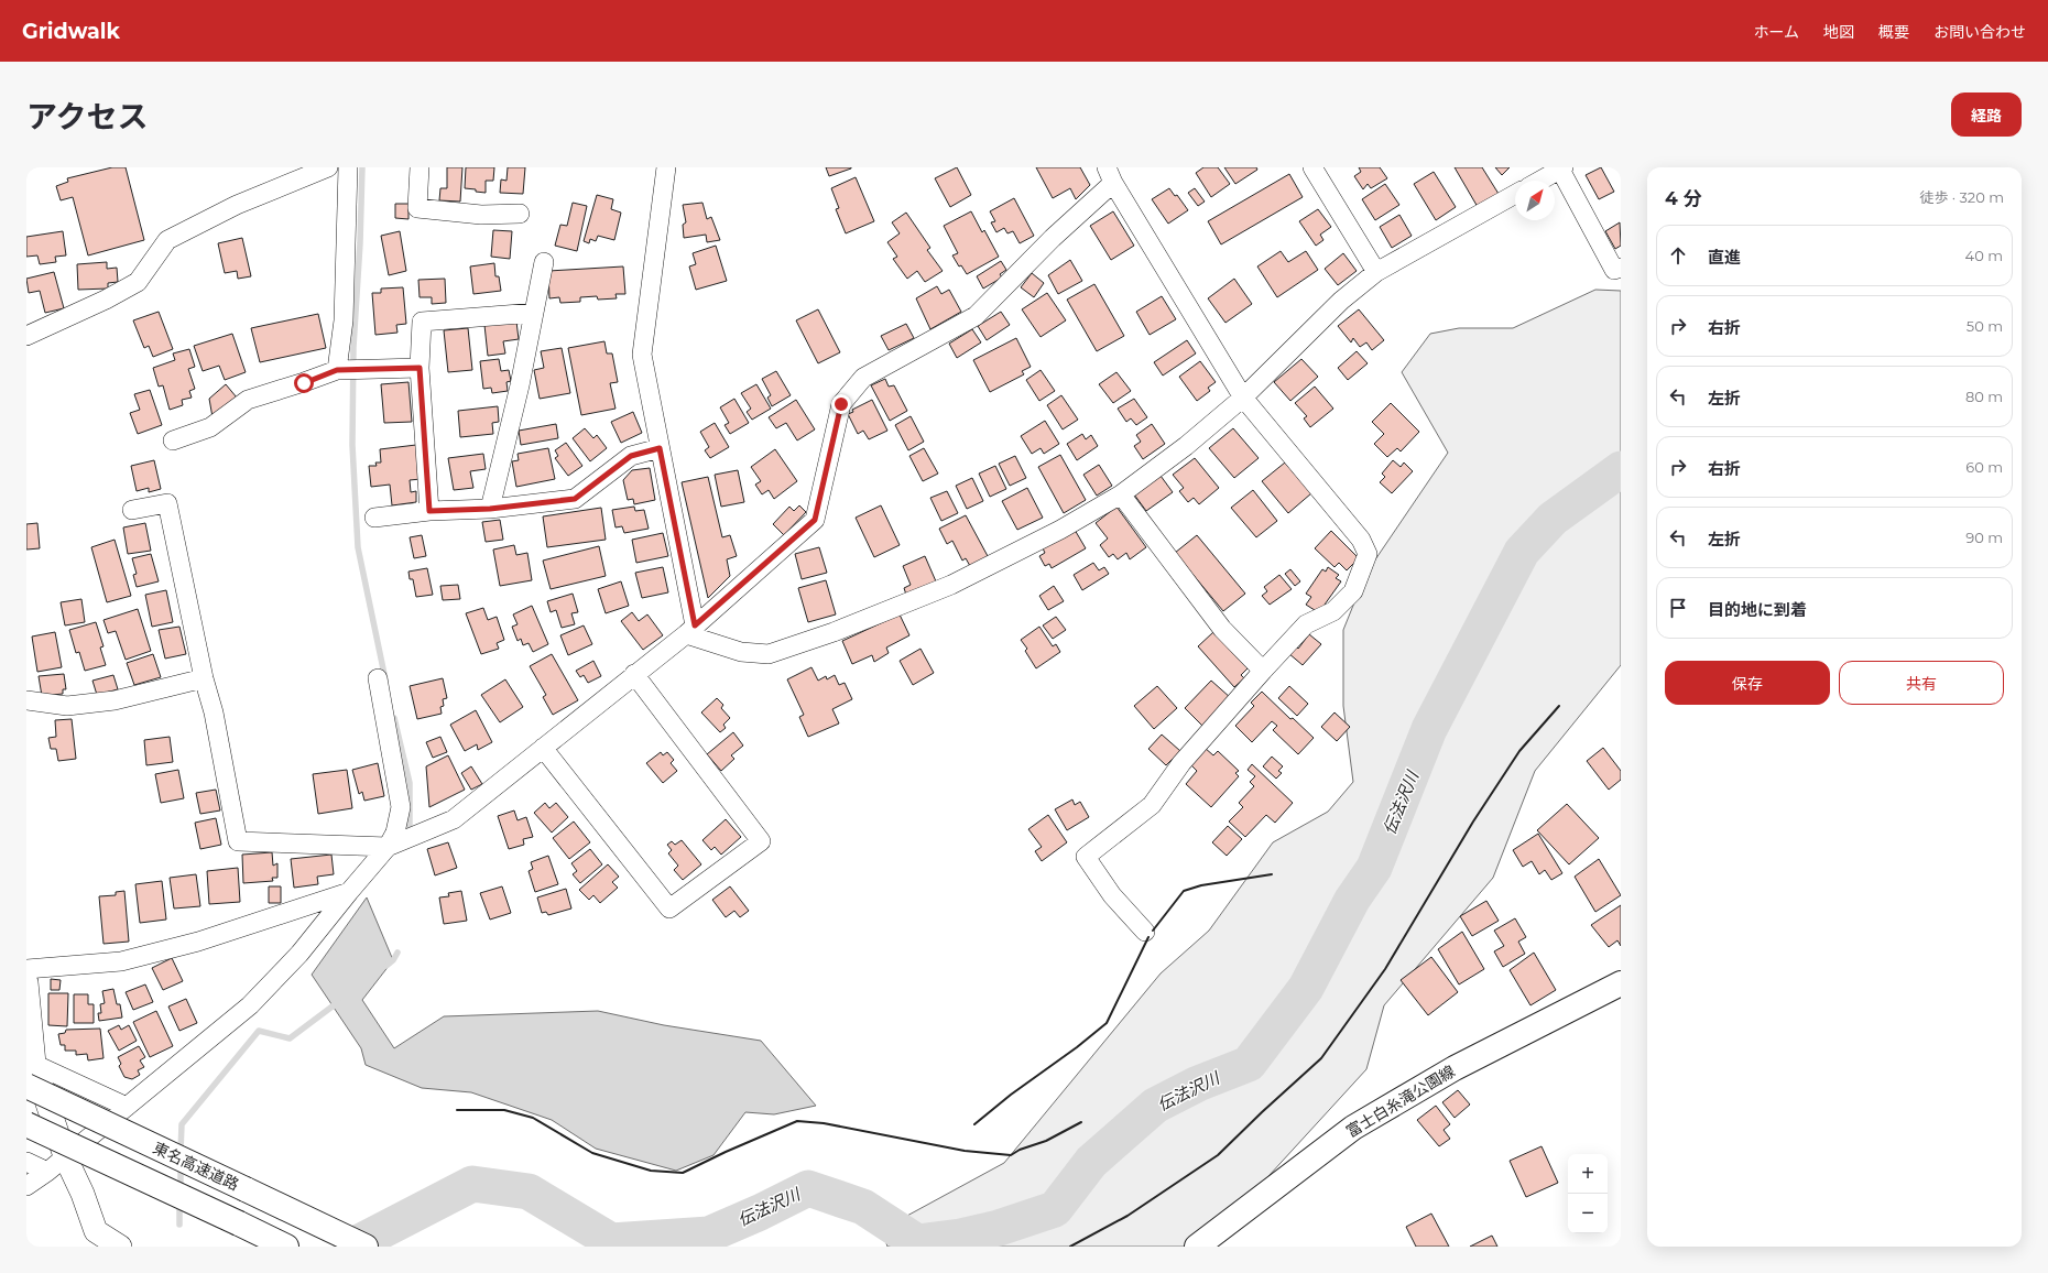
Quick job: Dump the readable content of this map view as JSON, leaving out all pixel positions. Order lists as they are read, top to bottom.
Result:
{
  "streets": {
    "main road": ["富士白糸滝公園線", "東名高速道路"]
  },
  "water": ["伝法沢川"],
  "north": "top right",
  "page": {
    "header": "Gridwalk",
    "nav": [
      "ホーム",
      "地図",
      "概要",
      "お問い合わせ"
    ],
    "title": "アクセス",
    "buttons": [
      "経路",
      ["保存", "共有"]
    ],
    "heading": ["4 分", "徒歩 · 320 m"],
    "list": [
      ["直進", "40 m"],
      ["右折", "50 m"],
      ["左折", "80 m"],
      ["右折", "60 m"],
      ["左折", "90 m"],
      "目的地に到着"
    ],
    "map_buttons": ["+", "−"]
  }
}
